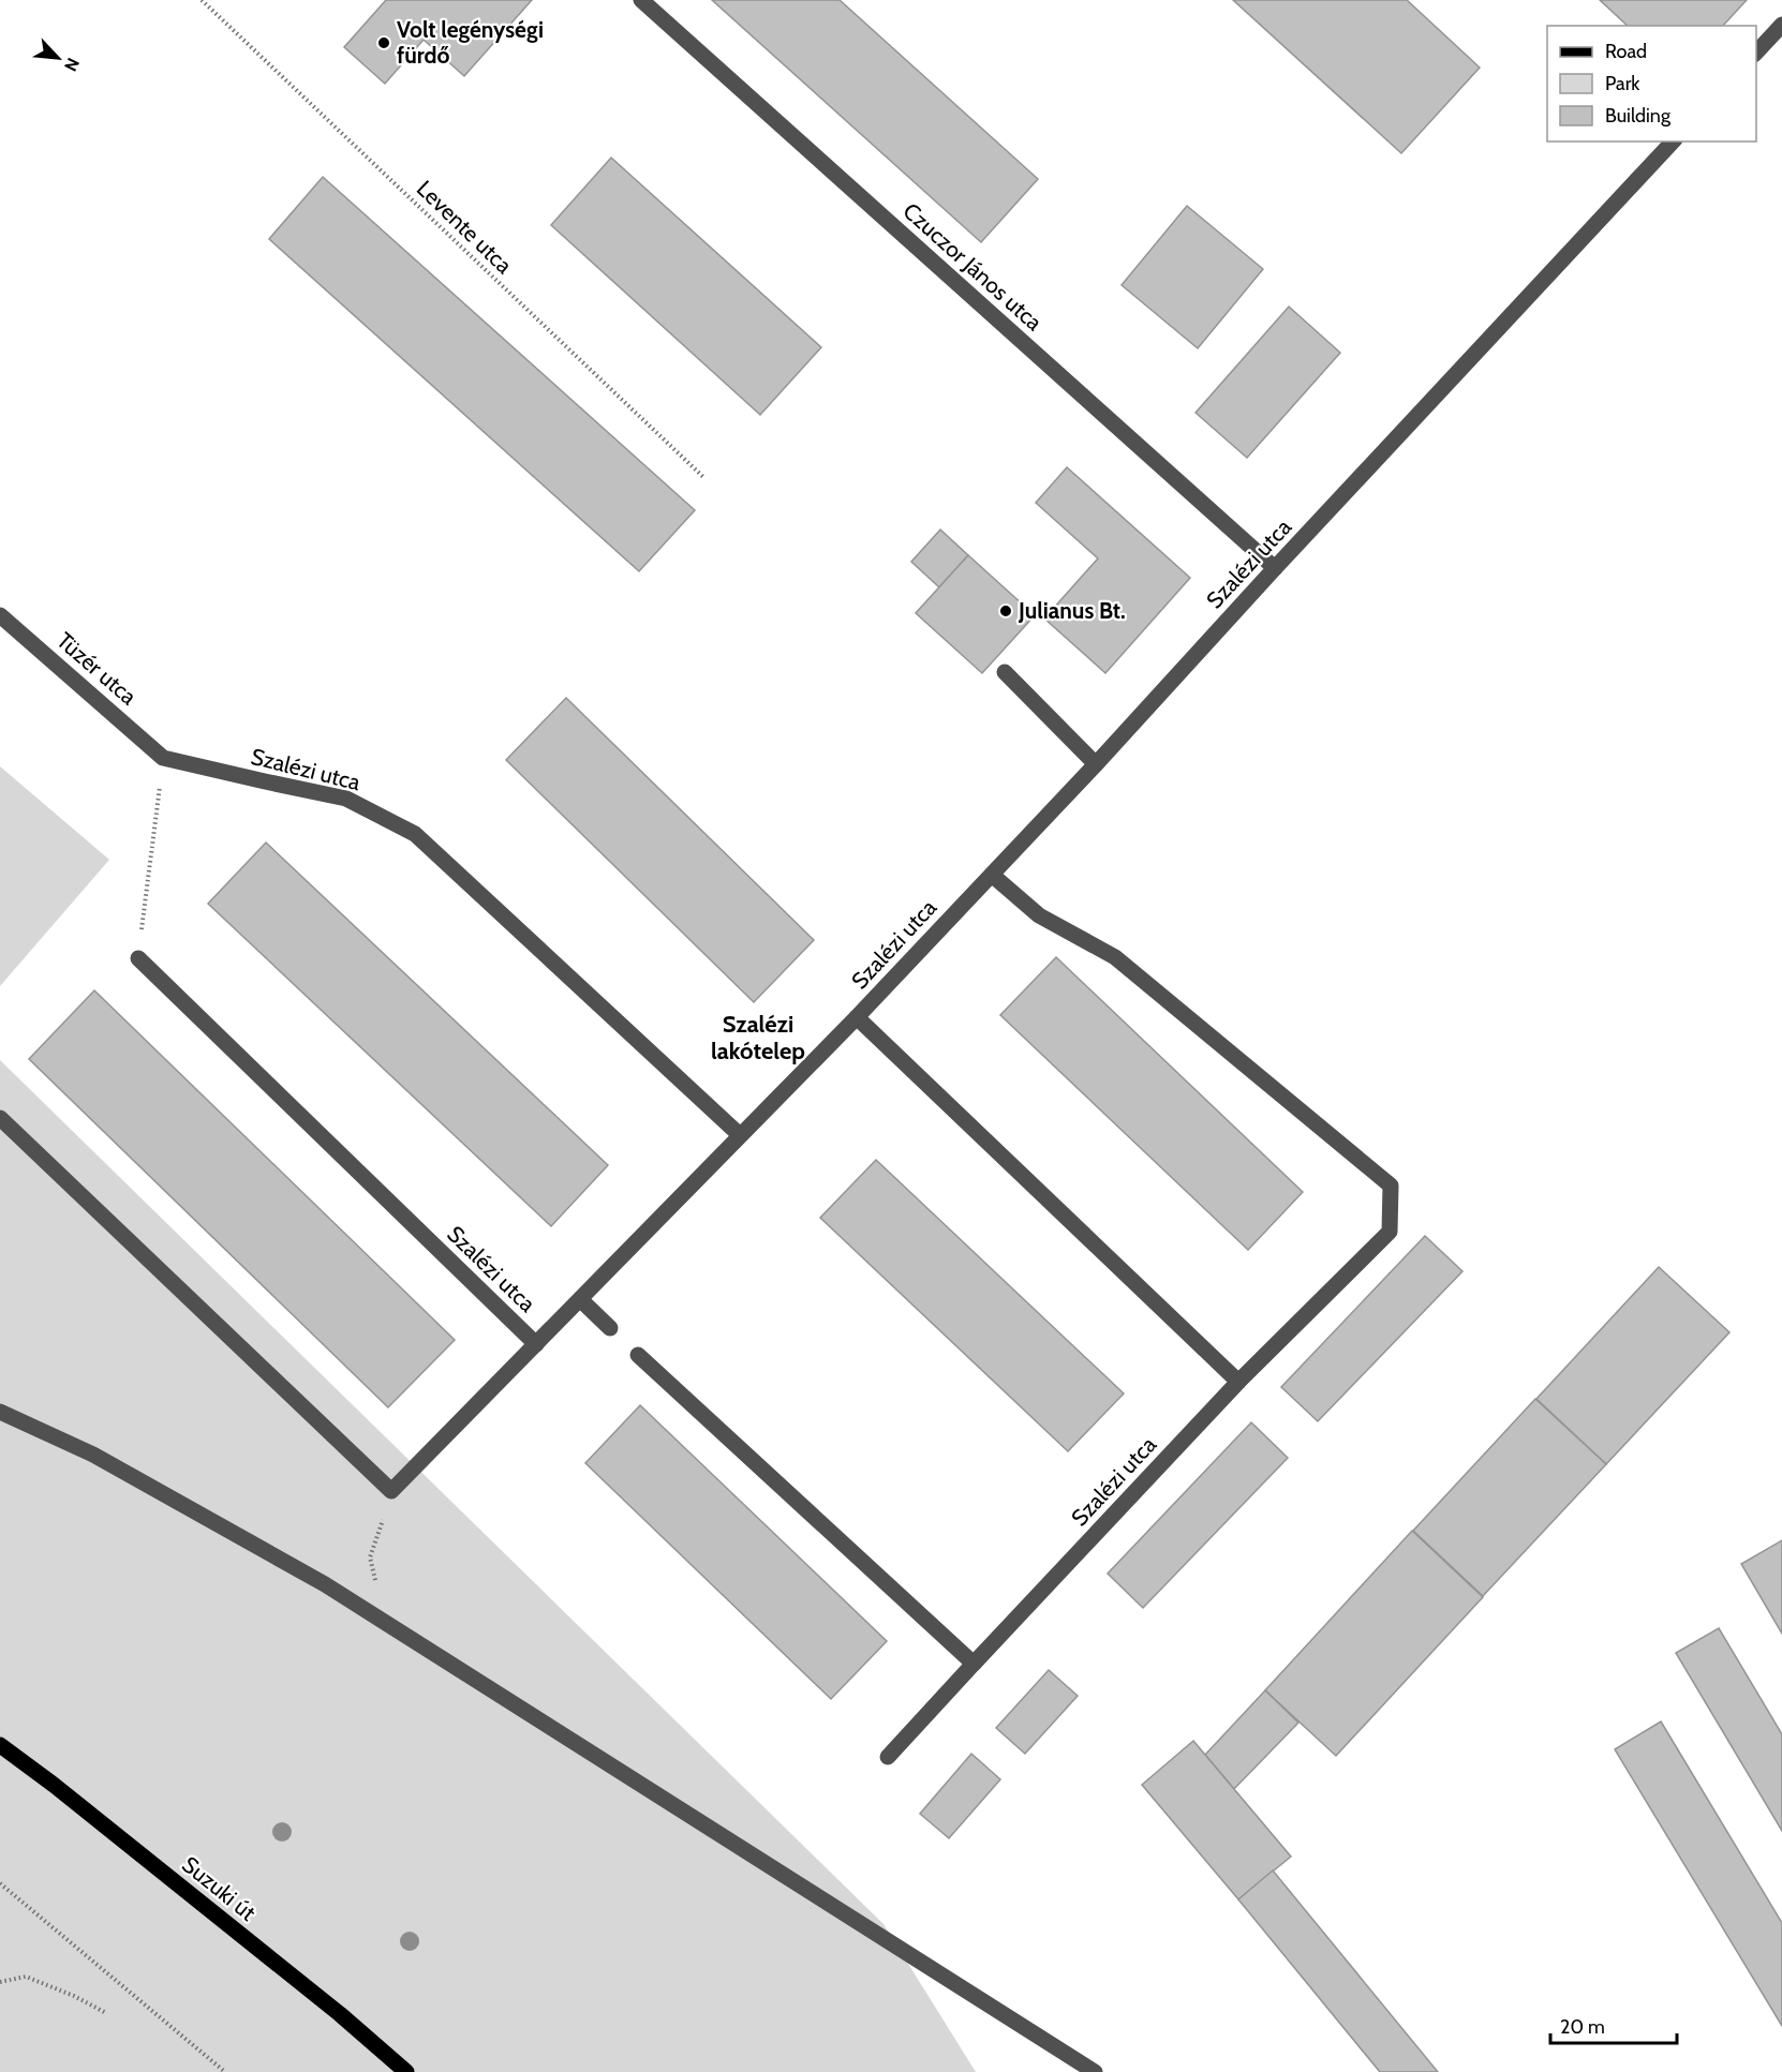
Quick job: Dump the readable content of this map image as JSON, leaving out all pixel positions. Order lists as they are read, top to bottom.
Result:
{
  "streets": {
    "main road": ["Suzuki út"],
    "street": ["Czuczor János utca", "Szalézi utca", "Tüzér utca"],
    "path": ["Levente utca"]
  },
  "crossings": [
    ["Czuczor János utca", "Szalézi utca"],
    ["Szalézi utca", "Tüzér utca"]
  ],
  "districts": ["Szalézi lakótelep"],
  "places": ["Volt legénységi fürdő", "Julianus Bt."],
  "legend": ["Road", "Park", "Building"],
  "scale_bar": "20 m",
  "north": "bottom right"
}
